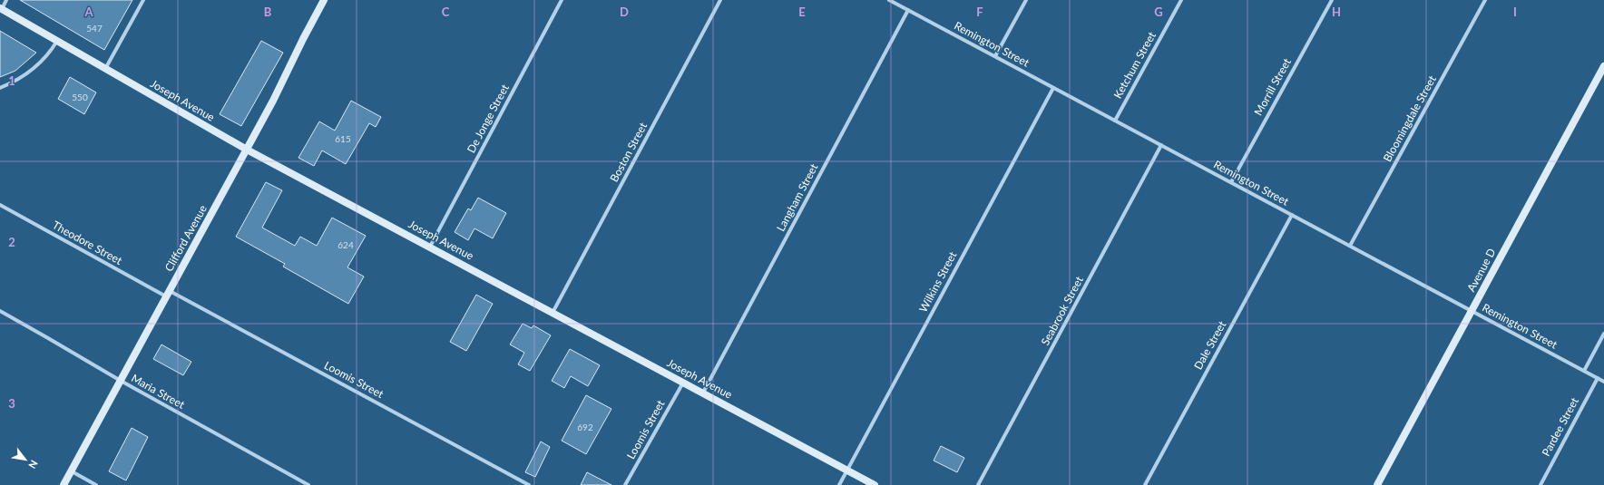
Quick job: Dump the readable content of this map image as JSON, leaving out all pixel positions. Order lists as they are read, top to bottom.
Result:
{
  "streets": {
    "main road": ["Joseph Avenue", "Clifford Avenue", "Avenue D"],
    "street": [
      "Remington Street",
      "Ketchum Street",
      "Morrill Street",
      "De Jonge Street",
      "Bloomingdale Street",
      "Boston Street",
      "Langham Street",
      "Theodore Street",
      "Wilkins Street",
      "Seabrook Street",
      "Dale Street",
      "Loomis Street",
      "Maria Street",
      "Pardee Street"
    ]
  },
  "crossings": [
    ["Remington Street", "Ketchum Street"],
    ["Remington Street", "Morrill Street"],
    ["Remington Street", "Bloomingdale Street"],
    ["Remington Street", "Langham Street"],
    ["Remington Street", "Avenue D"],
    ["Remington Street", "Wilkins Street"],
    ["Remington Street", "Seabrook Street"],
    ["Remington Street", "Dale Street"],
    ["Remington Street", "Pardee Street"],
    ["Joseph Avenue", "De Jonge Street"],
    ["Joseph Avenue", "Boston Street"],
    ["Joseph Avenue", "Langham Street"],
    ["Joseph Avenue", "Clifford Avenue"],
    ["Joseph Avenue", "Wilkins Street"],
    ["Joseph Avenue", "Loomis Street"],
    ["Clifford Avenue", "Theodore Street"],
    ["Clifford Avenue", "Loomis Street"],
    ["Clifford Avenue", "Maria Street"],
    ["Theodore Street", "Loomis Street"]
  ],
  "house_numbers": [
    "547",
    "550",
    "615",
    "624",
    "692"
  ],
  "north": "bottom right",
  "grid": {
    "columns": [
      "A",
      "B",
      "C",
      "D",
      "E",
      "F",
      "G",
      "H",
      "I"
    ],
    "rows": ["1", "2", "3"]
  }
}
